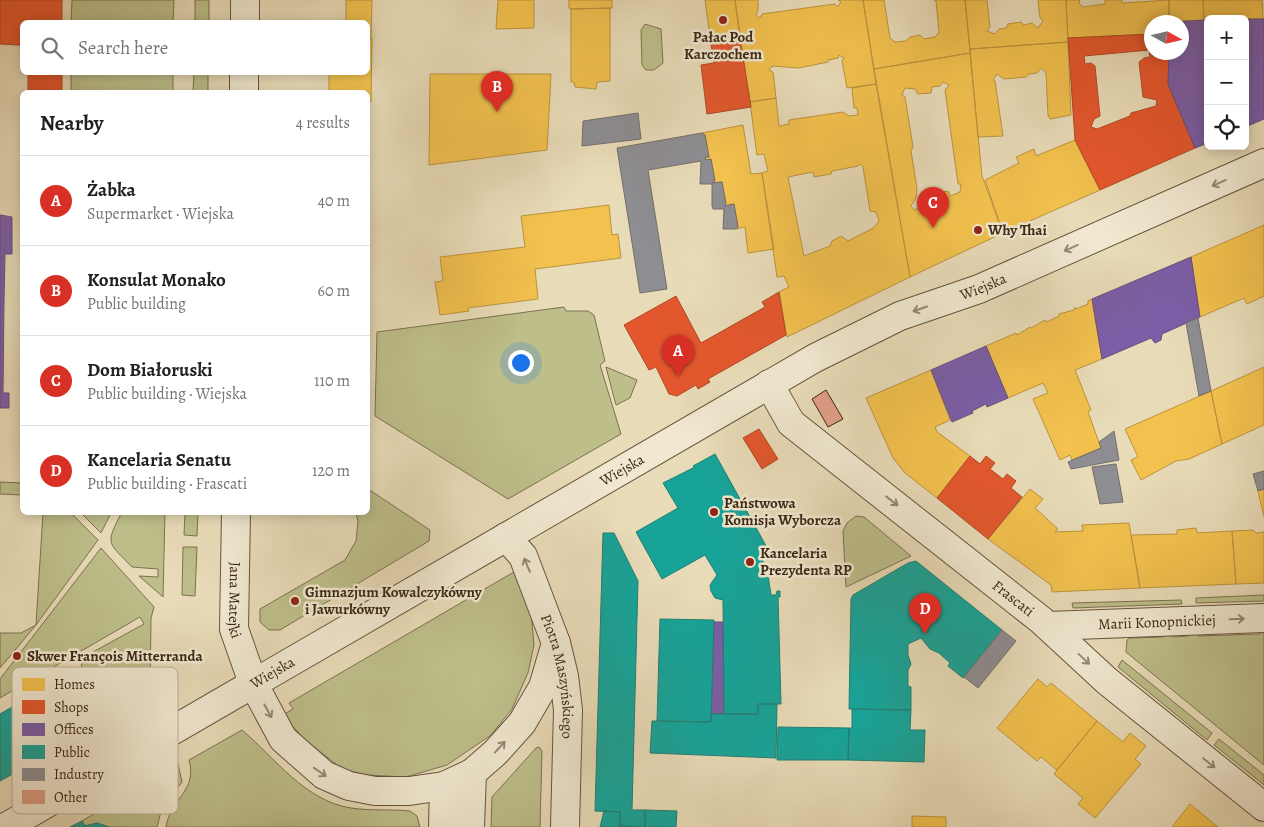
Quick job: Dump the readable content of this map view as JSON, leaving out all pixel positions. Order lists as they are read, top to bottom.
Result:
{
  "streets": {
    "street": [
      "Wiejska",
      "Frascati",
      "Jana Matejki",
      "Marii Konopnickiej",
      "Piotra Maszyńskiego"
    ]
  },
  "crossings": [
    ["Wiejska", "Frascati"],
    ["Wiejska", "Jana Matejki"],
    ["Wiejska", "Piotra Maszyńskiego"],
    ["Frascati", "Marii Konopnickiej"],
    ["Jana Matejki", "Piotra Maszyńskiego"]
  ],
  "one_way": [
    "Wiejska",
    "Frascati",
    "Marii Konopnickiej",
    "Piotra Maszyńskiego"
  ],
  "places": [
    "Pałac Pod Karczochem",
    "Why Thai",
    "Państwowa Komisja Wyborcza",
    "Kancelaria Prezydenta RP",
    "Gimnazjum Kowalczykówny i Jawurkówny",
    "Skwer François Mitterranda"
  ],
  "legend": [
    "Homes",
    "Shops",
    "Offices",
    "Public",
    "Industry",
    "Other"
  ],
  "north": "right",
  "page": {
    "map_buttons": ["+", "−"],
    "search": "Search here",
    "pins": [
      "B",
      "C",
      "A",
      "D"
    ],
    "heading": ["Nearby", "4 results"],
    "list": [
      {
        "mark": "A",
        "name": "Żabka",
        "note": "Supermarket · Wiejska",
        "value": "40 m"
      },
      {
        "mark": "B",
        "name": "Konsulat Monako",
        "note": "Public building",
        "value": "60 m"
      },
      {
        "mark": "C",
        "name": "Dom Białoruski",
        "note": "Public building · Wiejska",
        "value": "110 m"
      },
      {
        "mark": "D",
        "name": "Kancelaria Senatu",
        "note": "Public building · Frascati",
        "value": "120 m"
      }
    ]
  }
}
